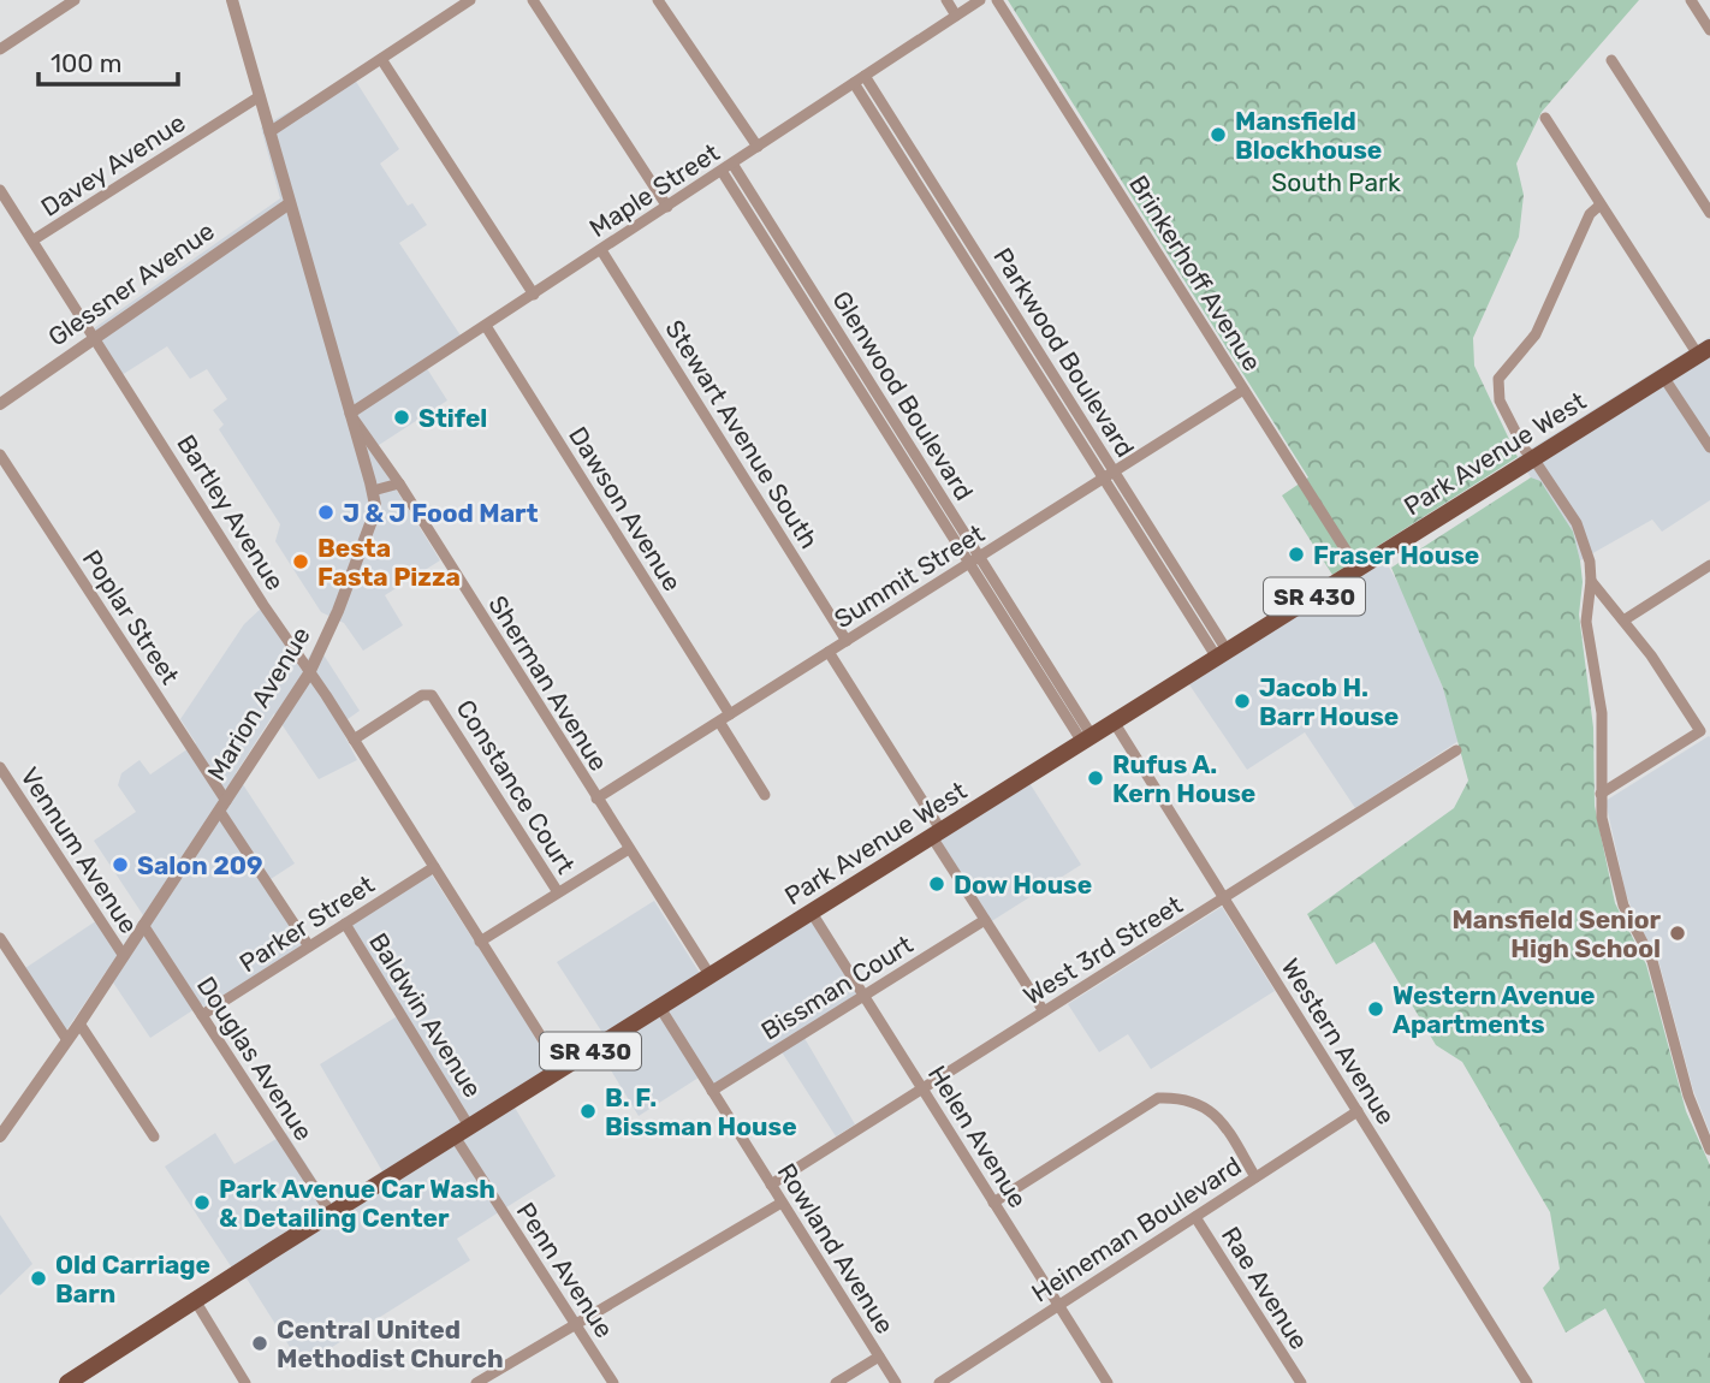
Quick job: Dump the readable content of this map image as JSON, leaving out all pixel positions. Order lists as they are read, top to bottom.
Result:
{
  "streets": {
    "main road": ["Park Avenue West", "SR 430"],
    "street": [
      "Davey Avenue",
      "Maple Street",
      "Brinkerhoff Avenue",
      "Glessner Avenue",
      "Parkwood Boulevard",
      "Glenwood Boulevard",
      "Stewart Avenue South",
      "Dawson Avenue",
      "Bartley Avenue",
      "Summit Street",
      "Poplar Street",
      "Sherman Avenue",
      "Marion Avenue",
      "Constance Court",
      "Vennum Avenue",
      "Parker Street",
      "West 3rd Street",
      "Bissman Court",
      "Baldwin Avenue",
      "Western Avenue",
      "Douglas Avenue",
      "Helen Avenue",
      "Heineman Boulevard",
      "Rowland Avenue",
      "Penn Avenue",
      "Rae Avenue"
    ]
  },
  "crossings": [
    ["Davey Avenue", "Bartley Avenue"],
    ["Davey Avenue", "Marion Avenue"],
    ["Maple Street", "Parkwood Boulevard"],
    ["Maple Street", "Glenwood Boulevard"],
    ["Maple Street", "Stewart Avenue South"],
    ["Maple Street", "Dawson Avenue"],
    ["Maple Street", "Sherman Avenue"],
    ["Maple Street", "Marion Avenue"],
    ["Brinkerhoff Avenue", "Park Avenue West"],
    ["Brinkerhoff Avenue", "Summit Street"],
    ["Glessner Avenue", "Bartley Avenue"],
    ["Glessner Avenue", "Marion Avenue"],
    ["Parkwood Boulevard", "Park Avenue West"],
    ["Parkwood Boulevard", "Summit Street"],
    ["Glenwood Boulevard", "Park Avenue West"],
    ["Glenwood Boulevard", "Summit Street"],
    ["Stewart Avenue South", "Summit Street"],
    ["Park Avenue West", "Bartley Avenue"],
    ["Park Avenue West", "Sherman Avenue"],
    ["Park Avenue West", "Baldwin Avenue"],
    ["Park Avenue West", "Western Avenue"],
    ["Park Avenue West", "Douglas Avenue"],
    ["Park Avenue West", "Helen Avenue"],
    ["Park Avenue West", "Rowland Avenue"],
    ["Park Avenue West", "Penn Avenue"],
    ["Dawson Avenue", "Summit Street"],
    ["Bartley Avenue", "Marion Avenue"],
    ["Bartley Avenue", "Constance Court"],
    ["Bartley Avenue", "Parker Street"],
    ["Summit Street", "Sherman Avenue"],
    ["Poplar Street", "Marion Avenue"],
    ["Poplar Street", "Parker Street"],
    ["Sherman Avenue", "Marion Avenue"],
    ["Marion Avenue", "Vennum Avenue"],
    ["Marion Avenue", "Douglas Avenue"],
    ["Parker Street", "Baldwin Avenue"],
    ["Parker Street", "Douglas Avenue"],
    ["West 3rd Street", "Western Avenue"],
    ["West 3rd Street", "Helen Avenue"],
    ["West 3rd Street", "Rowland Avenue"],
    ["Bissman Court", "Helen Avenue"],
    ["Bissman Court", "Rowland Avenue"],
    ["Baldwin Avenue", "Penn Avenue"],
    ["Western Avenue", "Heineman Boulevard"],
    ["Helen Avenue", "Heineman Boulevard"],
    ["Heineman Boulevard", "Rae Avenue"]
  ],
  "parks": ["South Park"],
  "places": [
    "Mansfield Blockhouse",
    "Stifel",
    "J & J Food Mart",
    "Fraser House",
    "Besta Fasta Pizza",
    "Jacob H. Barr House",
    "Rufus A. Kern House",
    "Salon 209",
    "Dow House",
    "Mansfield Senior High School",
    "Western Avenue Apartments",
    "B. F. Bissman House",
    "Park Avenue Car Wash & Detailing Center",
    "Old Carriage Barn",
    "Central United Methodist Church"
  ],
  "scale_bar": "100 m"
}
